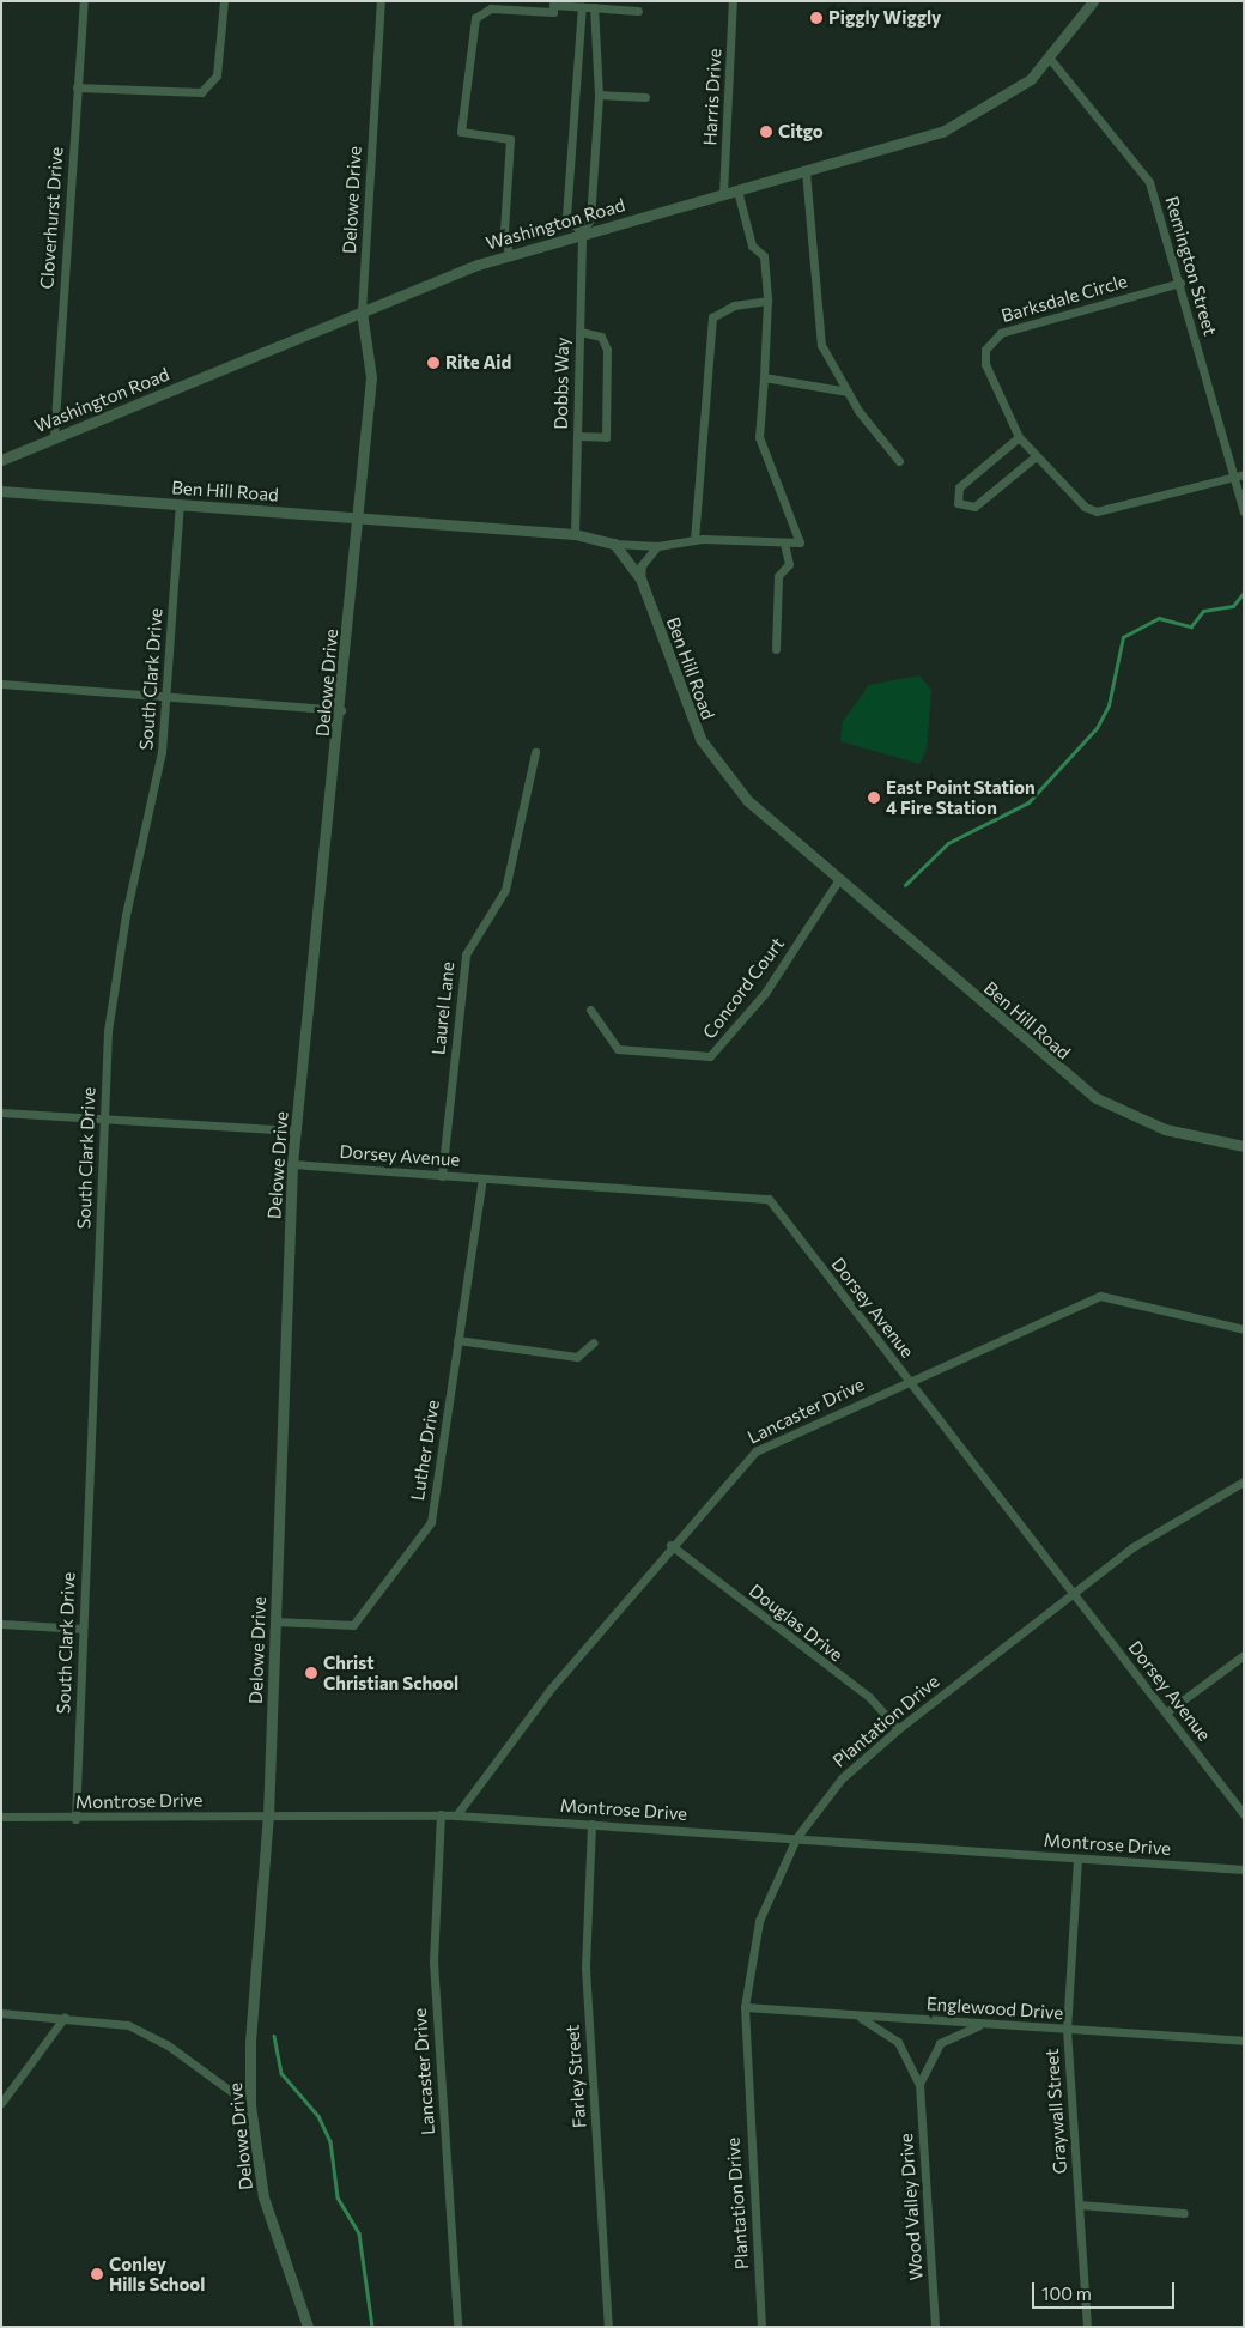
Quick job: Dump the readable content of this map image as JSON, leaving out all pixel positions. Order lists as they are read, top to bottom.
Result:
{
  "streets": {
    "street": [
      "Harris Drive",
      "Delowe Drive",
      "Cloverhurst Drive",
      "Washington Road",
      "Remington Street",
      "Barksdale Circle",
      "Dobbs Way",
      "Ben Hill Road",
      "South Clark Drive",
      "Concord Court",
      "Laurel Lane",
      "Dorsey Avenue",
      "Lancaster Drive",
      "Luther Drive",
      "Douglas Drive",
      "Plantation Drive",
      "Montrose Drive",
      "Englewood Drive",
      "Farley Street",
      "Graywall Street",
      "Wood Valley Drive"
    ]
  },
  "crossings": [
    ["Harris Drive", "Washington Road"],
    ["Delowe Drive", "Washington Road"],
    ["Delowe Drive", "Ben Hill Road"],
    ["Delowe Drive", "Dorsey Avenue"],
    ["Delowe Drive", "Luther Drive"],
    ["Delowe Drive", "Montrose Drive"],
    ["Cloverhurst Drive", "Washington Road"],
    ["Washington Road", "Remington Street"],
    ["Washington Road", "Dobbs Way"],
    ["Remington Street", "Barksdale Circle"],
    ["Dobbs Way", "Ben Hill Road"],
    ["Ben Hill Road", "South Clark Drive"],
    ["Ben Hill Road", "Concord Court"],
    ["South Clark Drive", "Montrose Drive"],
    ["Laurel Lane", "Dorsey Avenue"],
    ["Dorsey Avenue", "Lancaster Drive"],
    ["Dorsey Avenue", "Luther Drive"],
    ["Dorsey Avenue", "Plantation Drive"],
    ["Lancaster Drive", "Douglas Drive"],
    ["Lancaster Drive", "Montrose Drive"],
    ["Douglas Drive", "Plantation Drive"],
    ["Plantation Drive", "Montrose Drive"],
    ["Plantation Drive", "Englewood Drive"],
    ["Montrose Drive", "Farley Street"],
    ["Montrose Drive", "Graywall Street"],
    ["Englewood Drive", "Graywall Street"],
    ["Englewood Drive", "Wood Valley Drive"]
  ],
  "places": [
    "Piggly Wiggly",
    "Citgo",
    "Rite Aid",
    "East Point Station 4 Fire Station",
    "Christ Christian School",
    "Conley Hills School"
  ],
  "scale_bar": "100 m"
}
